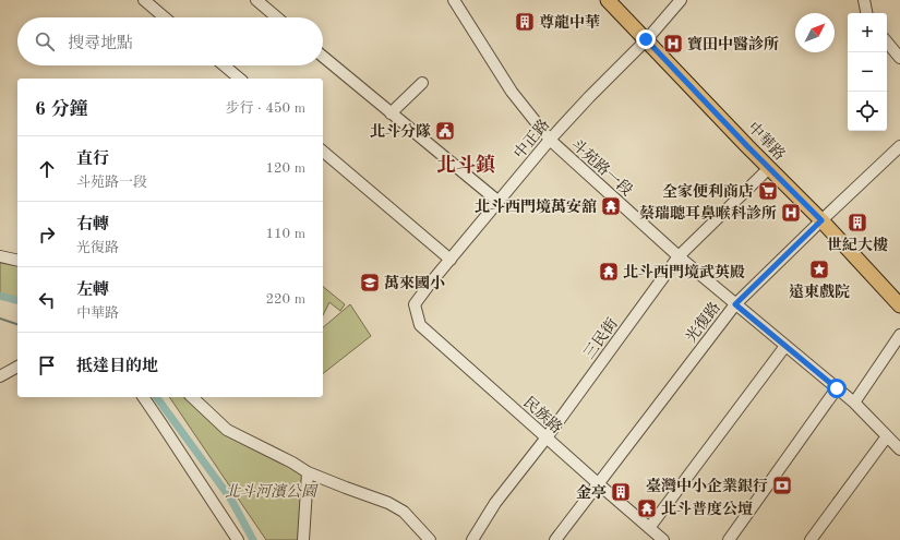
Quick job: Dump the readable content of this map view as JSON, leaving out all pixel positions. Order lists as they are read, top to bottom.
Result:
{
  "streets": {
    "main road": ["中華路"],
    "street": [
      "中正路",
      "斗苑路一段",
      "光復路",
      "三民街",
      "民族路"
    ]
  },
  "crossings": [
    ["中正路", "中華路"],
    ["中正路", "斗苑路一段"],
    ["中正路", "民族路"],
    ["中華路", "光復路"],
    ["中華路", "三民街"],
    ["斗苑路一段", "光復路"],
    ["斗苑路一段", "三民街"],
    ["光復路", "民族路"],
    ["三民街", "民族路"]
  ],
  "districts": ["北斗鎮"],
  "parks": ["北斗河濱公園"],
  "places": {
    "building": ["尊龍中華", "世紀大樓", "金亭"],
    "hospital": ["寶田中醫診所", "蔡瑞聰耳鼻喉科診所"],
    "public building": ["北斗分隊"],
    "supermarket": ["全家便利商店"],
    "temple": ["北斗西門境萬安舘", "北斗西門境武英殿", "北斗普度公壇"],
    "place": ["遠東戲院"],
    "school or university": ["萬來國小"],
    "bank": ["臺灣中小企業銀行"]
  },
  "north": "top right",
  "page": {
    "map_buttons": ["+", "−"],
    "search": "搜尋地點",
    "heading": ["6 分鐘", "步行 · 450 m"],
    "list": [
      ["直行", "斗苑路一段", "120 m"],
      ["右轉", "光復路", "110 m"],
      ["左轉", "中華路", "220 m"],
      "抵達目的地"
    ]
  }
}
